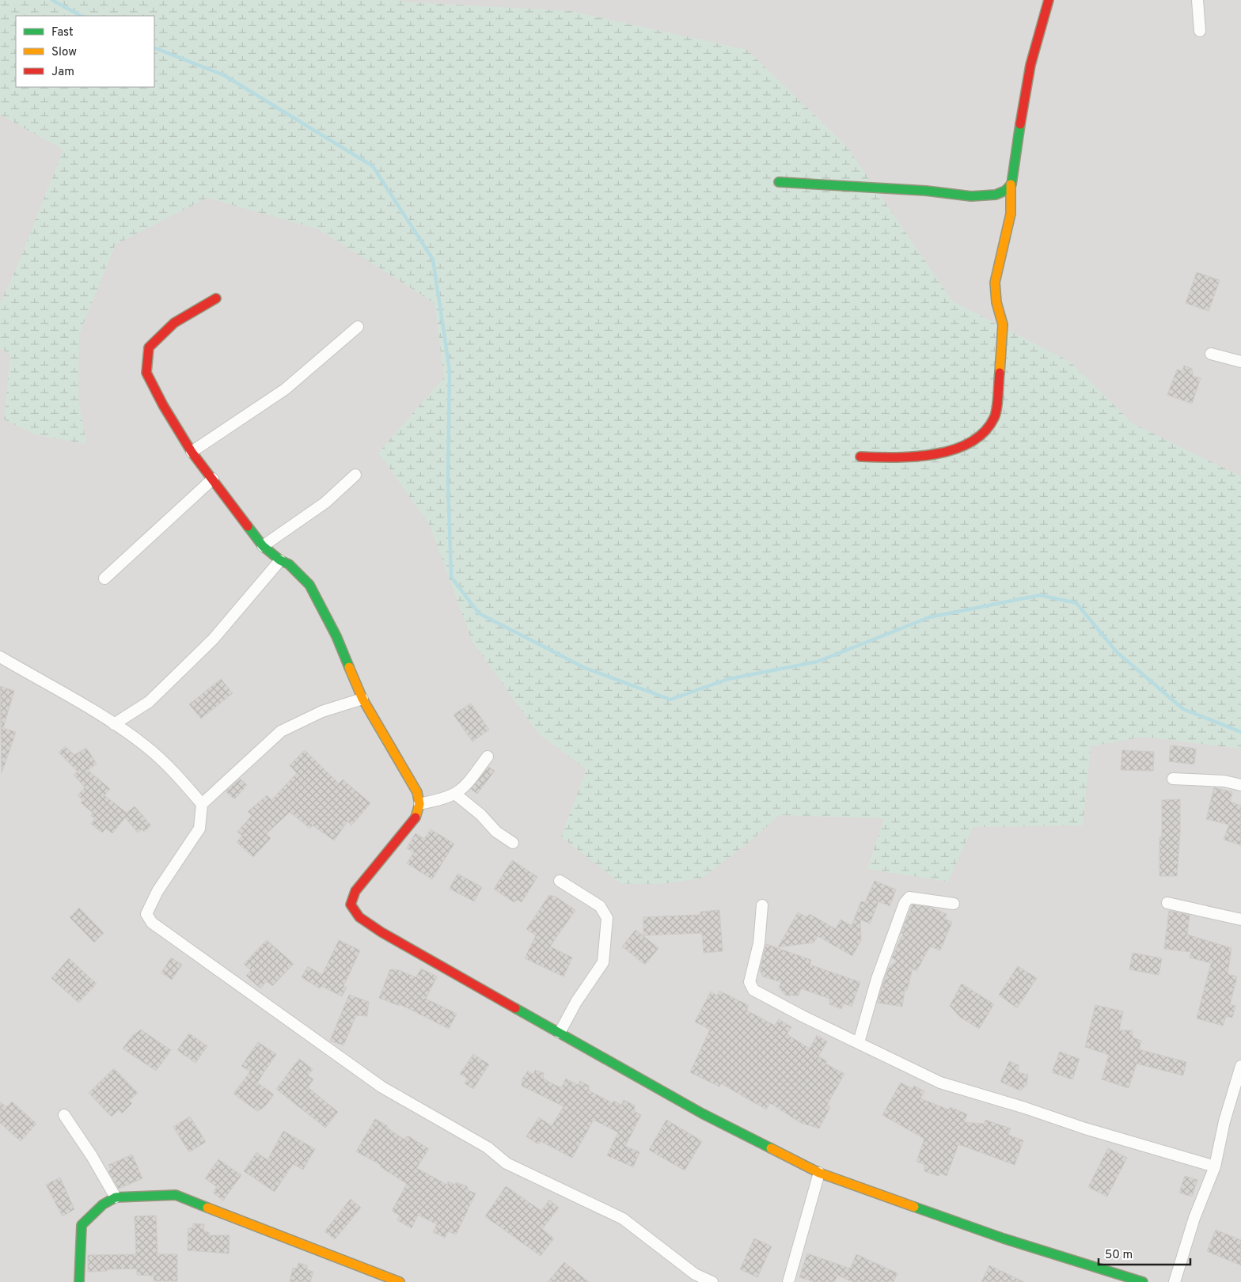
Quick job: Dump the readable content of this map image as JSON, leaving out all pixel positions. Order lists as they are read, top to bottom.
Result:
{
  "legend": ["Fast", "Slow", "Jam"],
  "scale_bar": "50 m"
}
